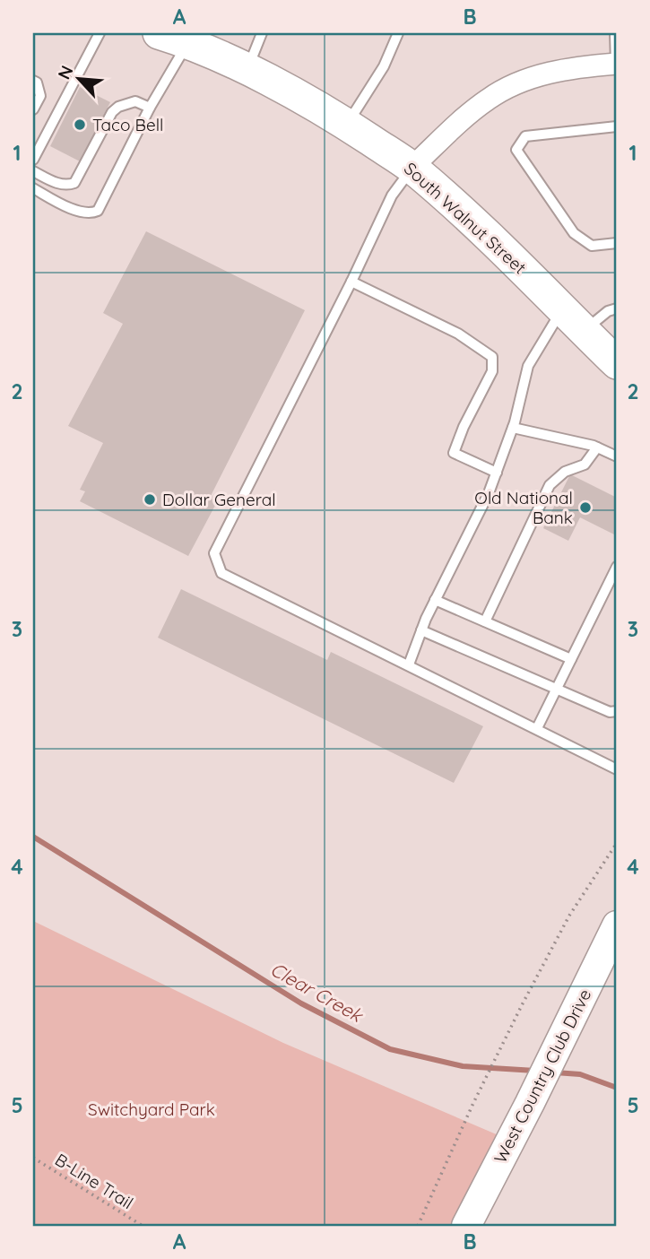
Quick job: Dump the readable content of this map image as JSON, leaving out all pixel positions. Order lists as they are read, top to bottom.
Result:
{
  "streets": {
    "main road": ["South Walnut Street", "West Country Club Drive"],
    "path": ["B-Line Trail"]
  },
  "water": ["Clear Creek"],
  "parks": ["Switchyard Park"],
  "places": ["Taco Bell", "Dollar General", "Old National Bank"],
  "north": "top left",
  "grid": {
    "columns": ["A", "B"],
    "rows": [
      "1",
      "2",
      "3",
      "4",
      "5"
    ]
  }
}
